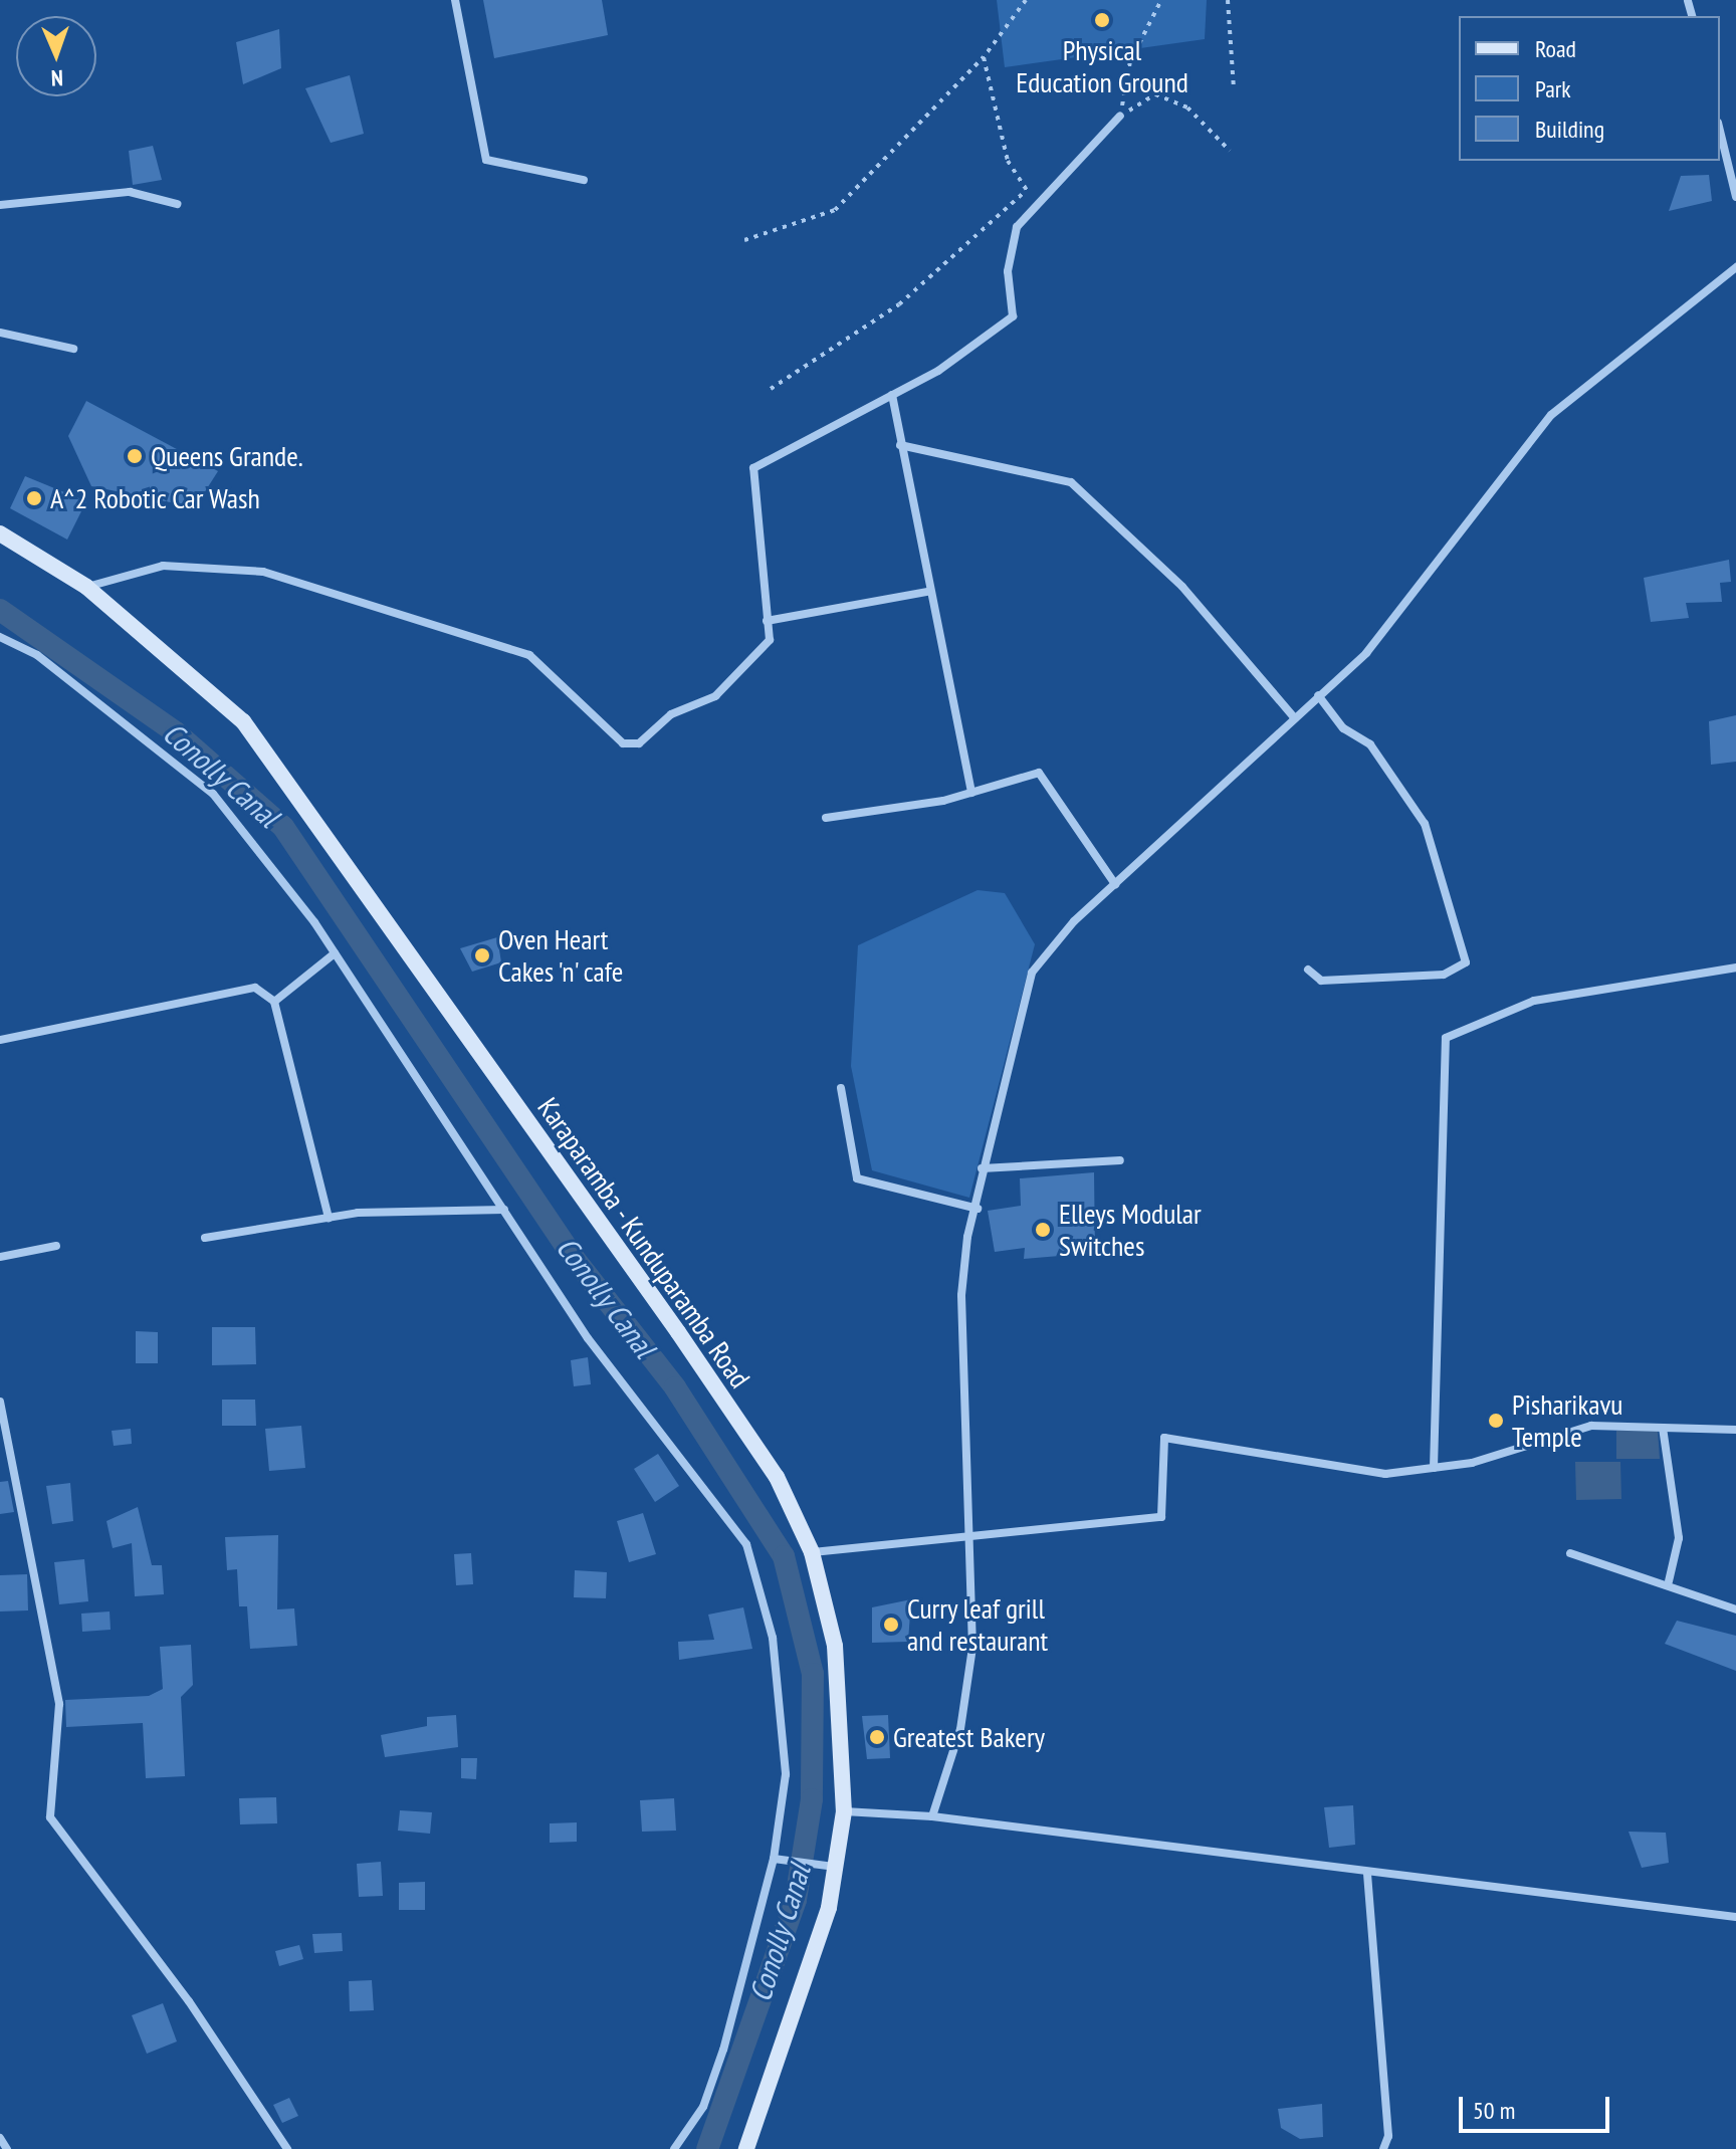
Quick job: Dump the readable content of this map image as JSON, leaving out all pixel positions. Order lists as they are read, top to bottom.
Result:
{
  "streets": {
    "main road": ["Karaparamba - Kunduparamba Road"]
  },
  "water": ["Conolly Canal"],
  "places": [
    "Physical Education Ground",
    "Queens Grande.",
    "A^2 Robotic Car Wash",
    "Oven Heart Cakes 'n' cafe",
    "Elleys Modular Switches",
    "Pisharikavu Temple",
    "Curry leaf grill and restaurant",
    "Greatest Bakery"
  ],
  "legend": ["Road", "Park", "Building"],
  "scale_bar": "50 m",
  "north": "bottom"
}
